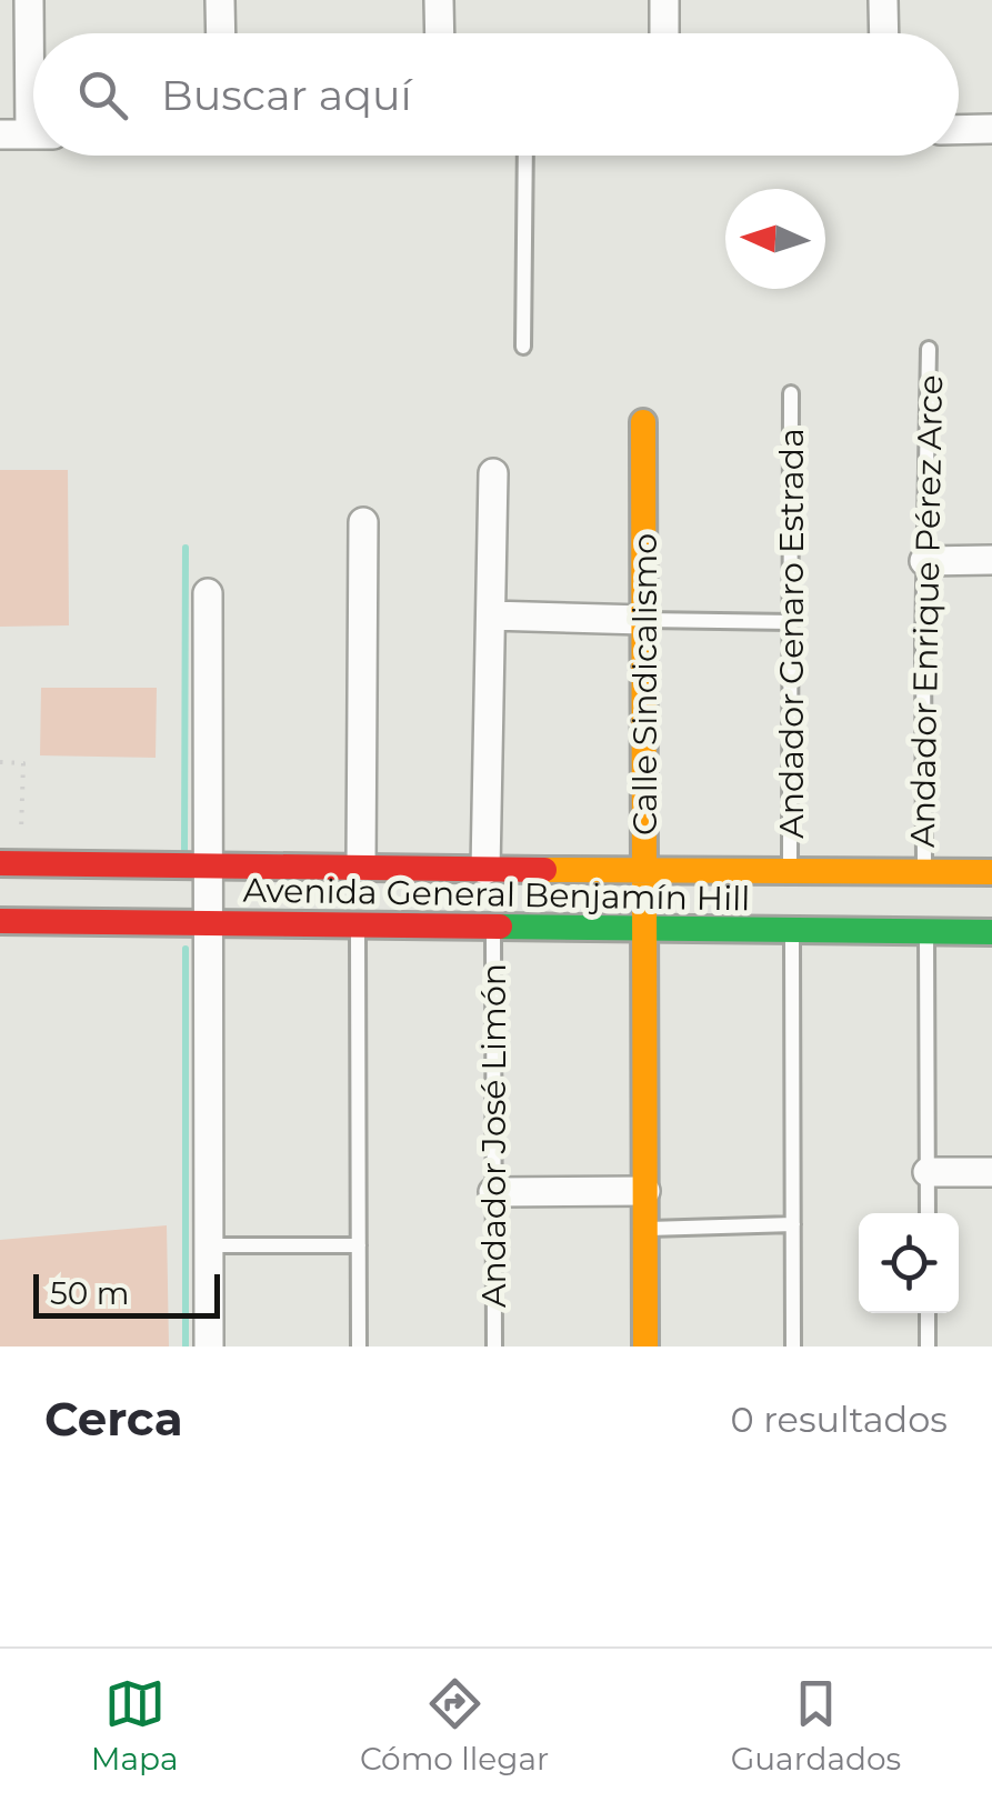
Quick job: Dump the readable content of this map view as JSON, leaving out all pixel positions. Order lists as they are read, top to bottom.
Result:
{
  "streets": {
    "main road": ["Calle Sindicalismo", "Avenida General Benjamín Hill"],
    "lane": ["Andador Enrique Pérez Arce", "Andador Genaro Estrada", "Andador José Limón"]
  },
  "crossings": [
    ["Andador Enrique Pérez Arce", "Avenida General Benjamín Hill"],
    ["Andador Genaro Estrada", "Avenida General Benjamín Hill"],
    ["Calle Sindicalismo", "Avenida General Benjamín Hill"],
    ["Avenida General Benjamín Hill", "Andador José Limón"]
  ],
  "scale_bar": "50 m",
  "north": "left",
  "page": {
    "search": "Buscar aquí",
    "scale": "50 m",
    "heading": ["Cerca", "0 resultados"],
    "nav": ["Mapa", "Cómo llegar", "Guardados"]
  }
}
